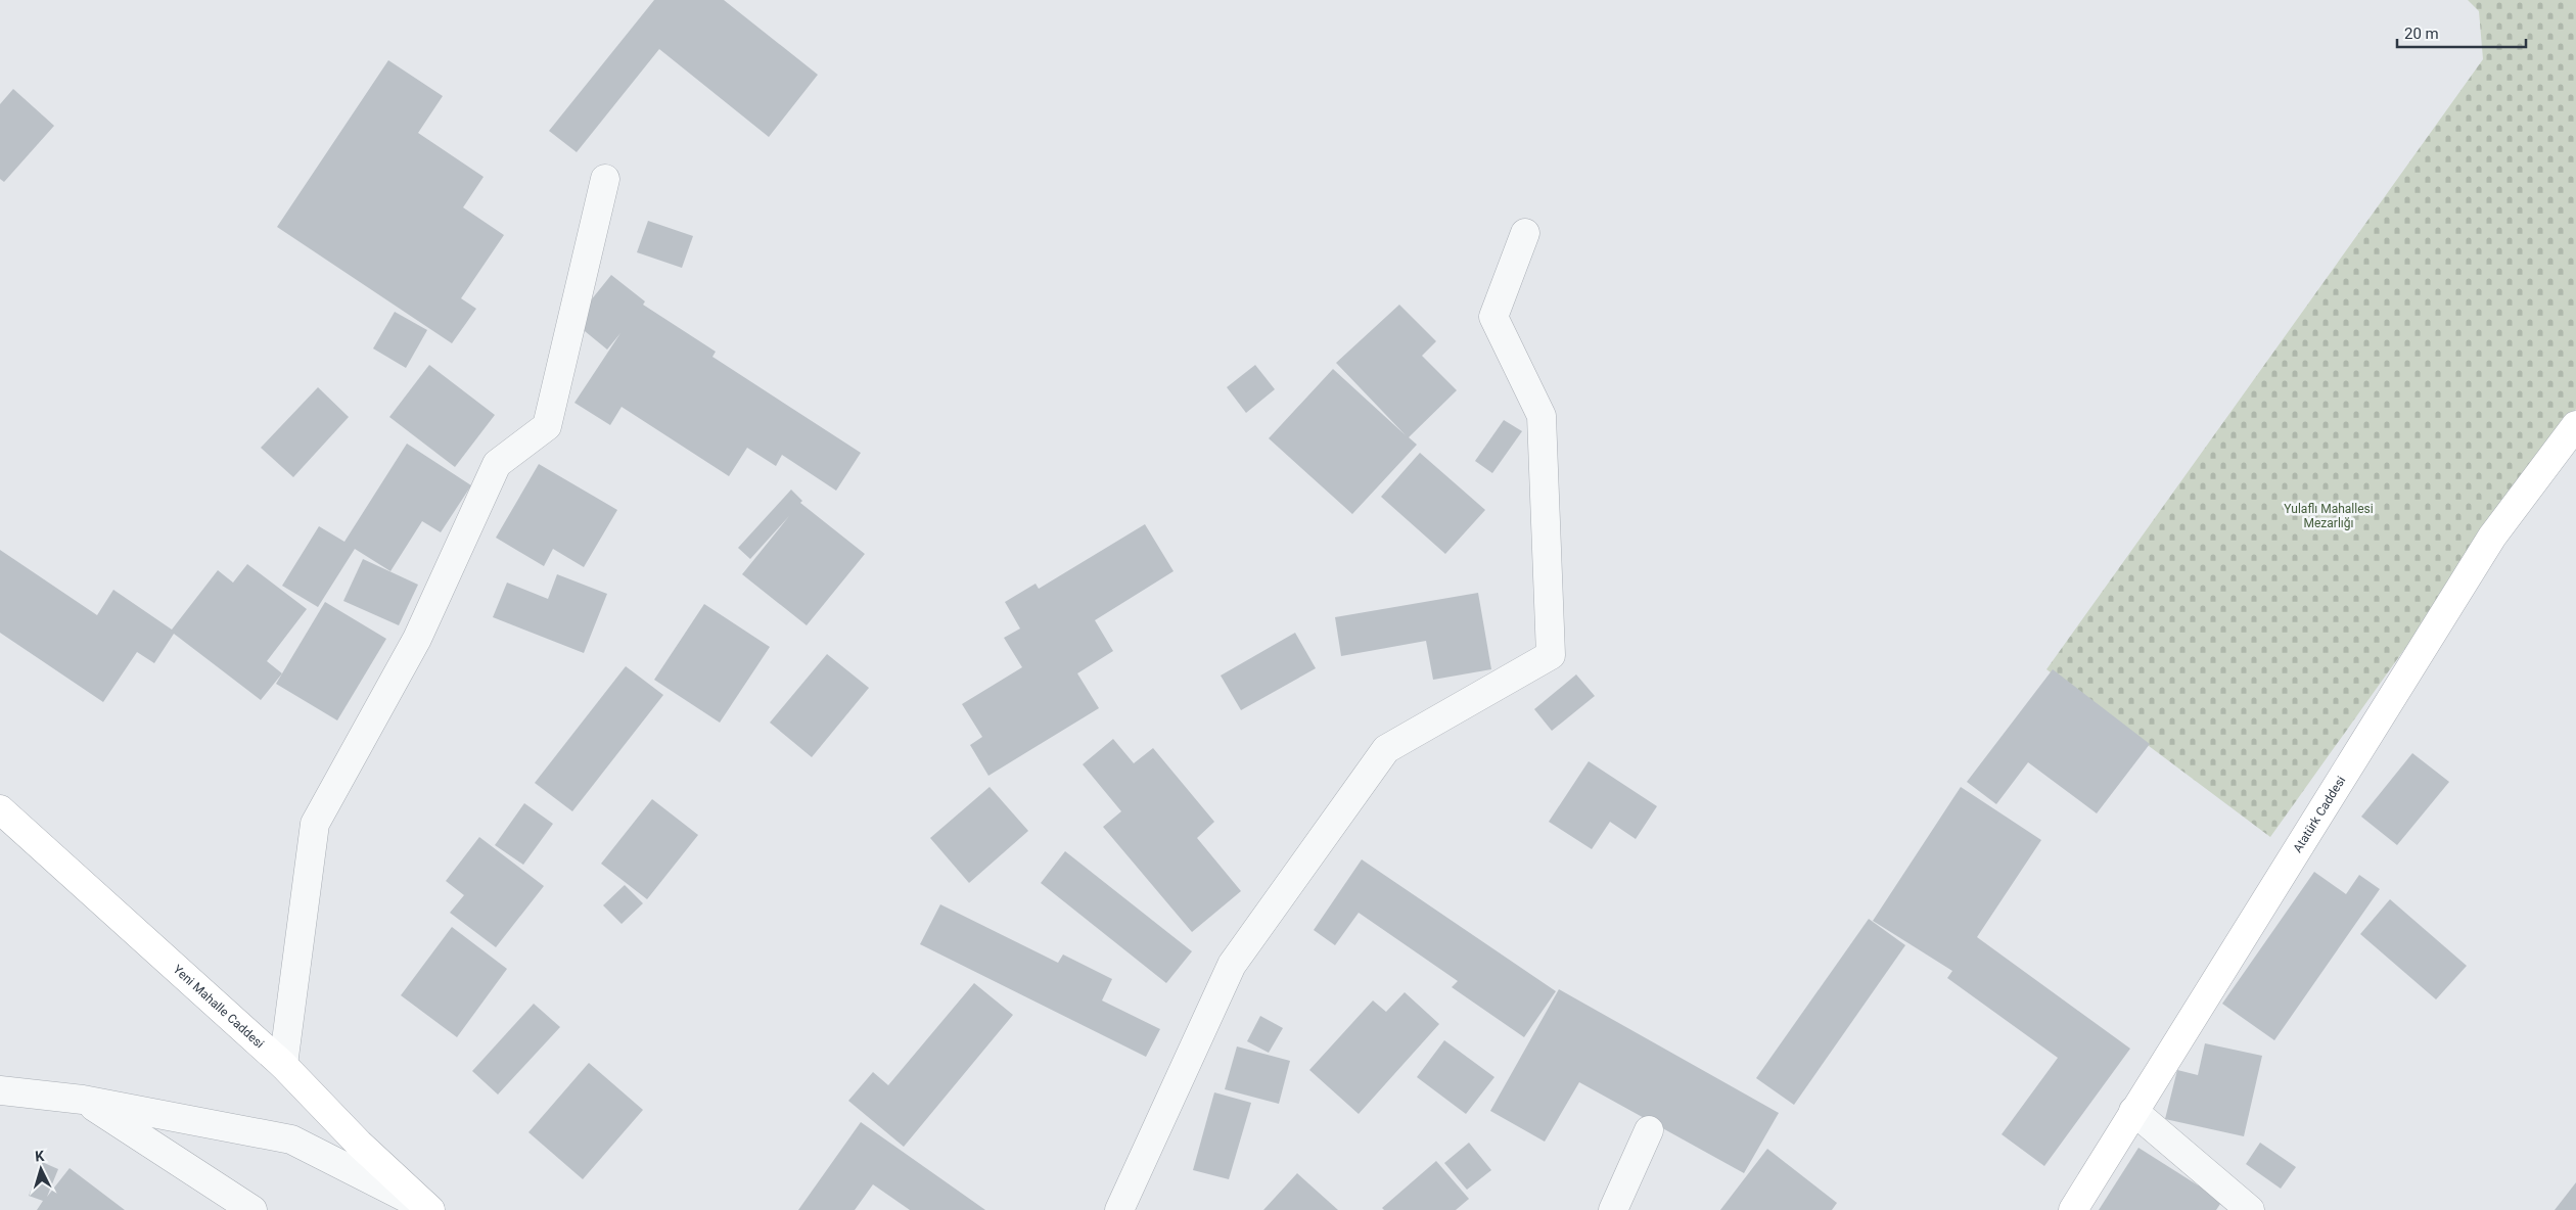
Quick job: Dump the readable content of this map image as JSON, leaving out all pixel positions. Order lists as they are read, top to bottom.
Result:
{
  "streets": {
    "street": ["Atatürk Caddesi", "Yeni Mahalle Caddesi"]
  },
  "parks": ["Yulaflı Mahallesi Mezarlığı"],
  "scale_bar": "20 m",
  "north": "top"
}
